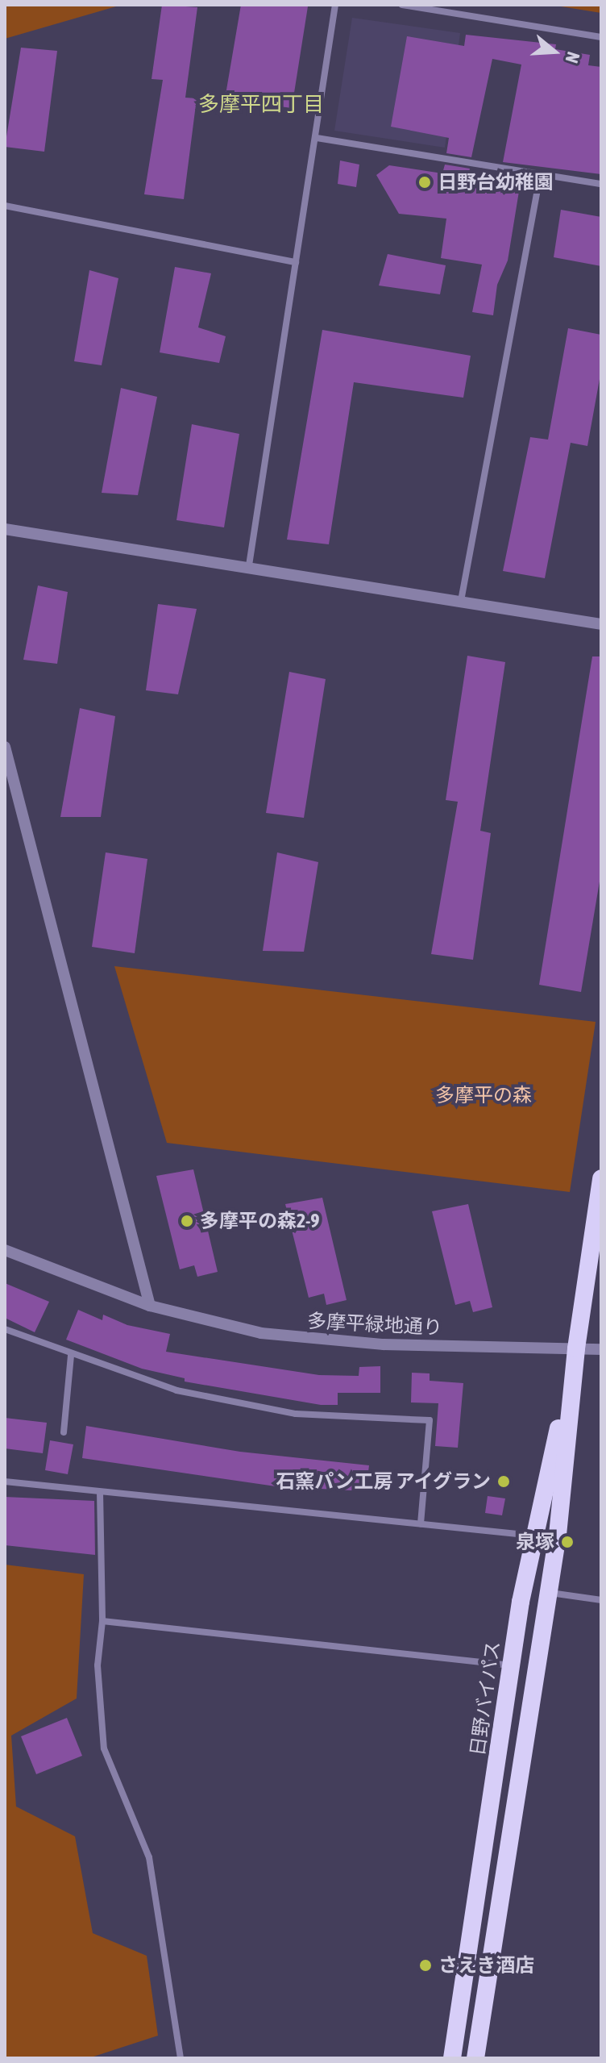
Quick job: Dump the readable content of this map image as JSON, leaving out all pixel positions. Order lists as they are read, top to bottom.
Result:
{
  "streets": {
    "highway": ["日野バイパス"],
    "street": ["多摩平緑地通り"]
  },
  "crossings": [
    ["多摩平緑地通り", "日野バイパス"]
  ],
  "districts": ["多摩平四丁目"],
  "parks": ["多摩平の森"],
  "places": [
    "日野台幼稚園",
    "多摩平の森2-9",
    "石窯パン工房 アイグラン",
    "泉塚",
    "さえき酒店"
  ],
  "north": "right"
}
